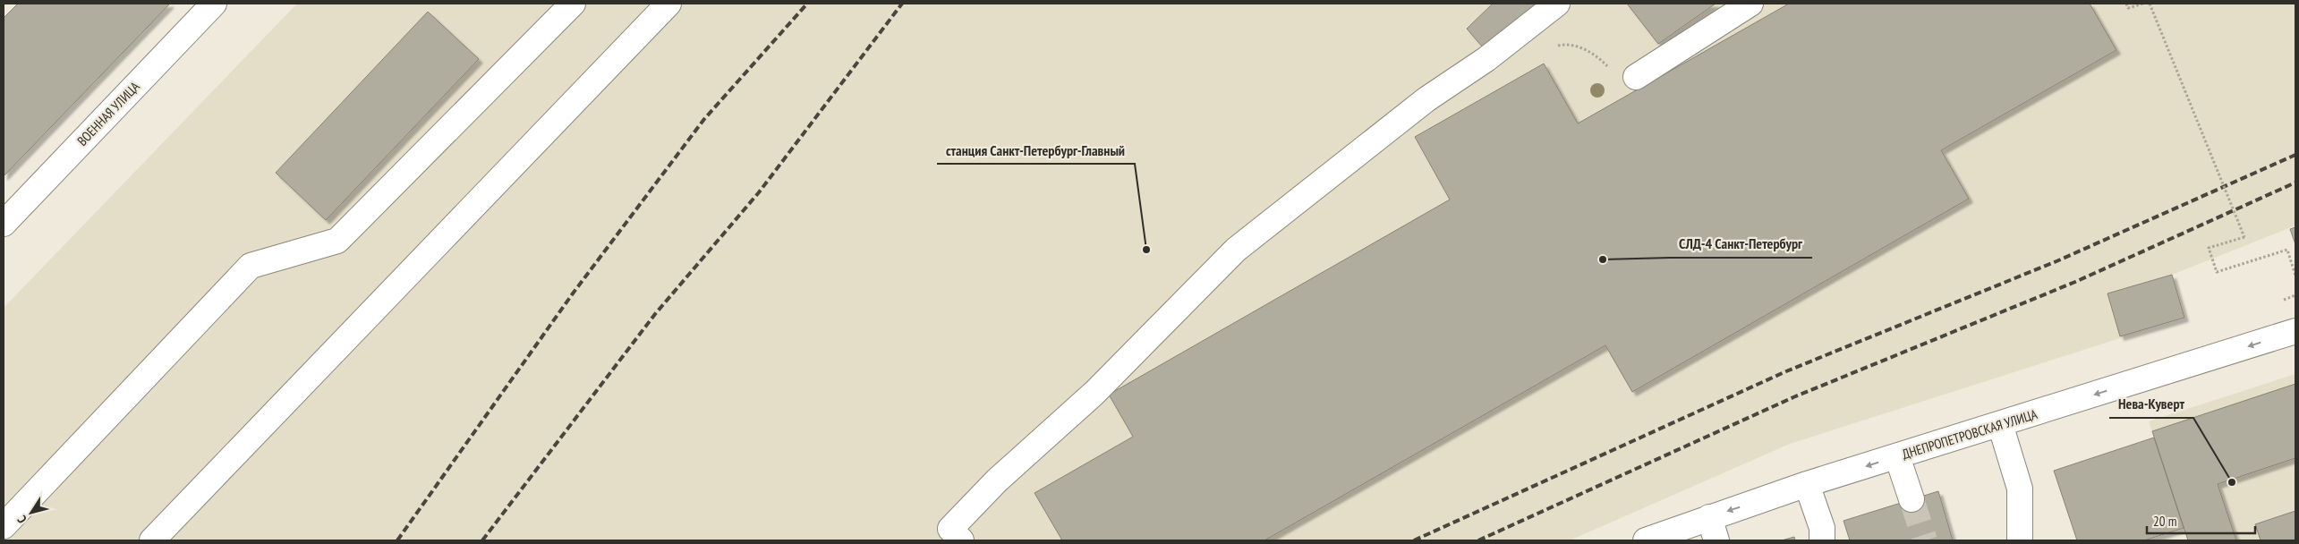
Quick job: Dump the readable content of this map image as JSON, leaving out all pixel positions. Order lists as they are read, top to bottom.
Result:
{
  "streets": {
    "street": ["ВОЕННАЯ УЛИЦА", "ДНЕПРОПЕТРОВСКАЯ УЛИЦА"]
  },
  "one_way": ["ДНЕПРОПЕТРОВСКАЯ УЛИЦА"],
  "places": ["станция Санкт-Петербург-Главный", "СЛД-4 Санкт-Петербург", "Нева-Куверт"],
  "scale_bar": "20 m",
  "north": "bottom left"
}
